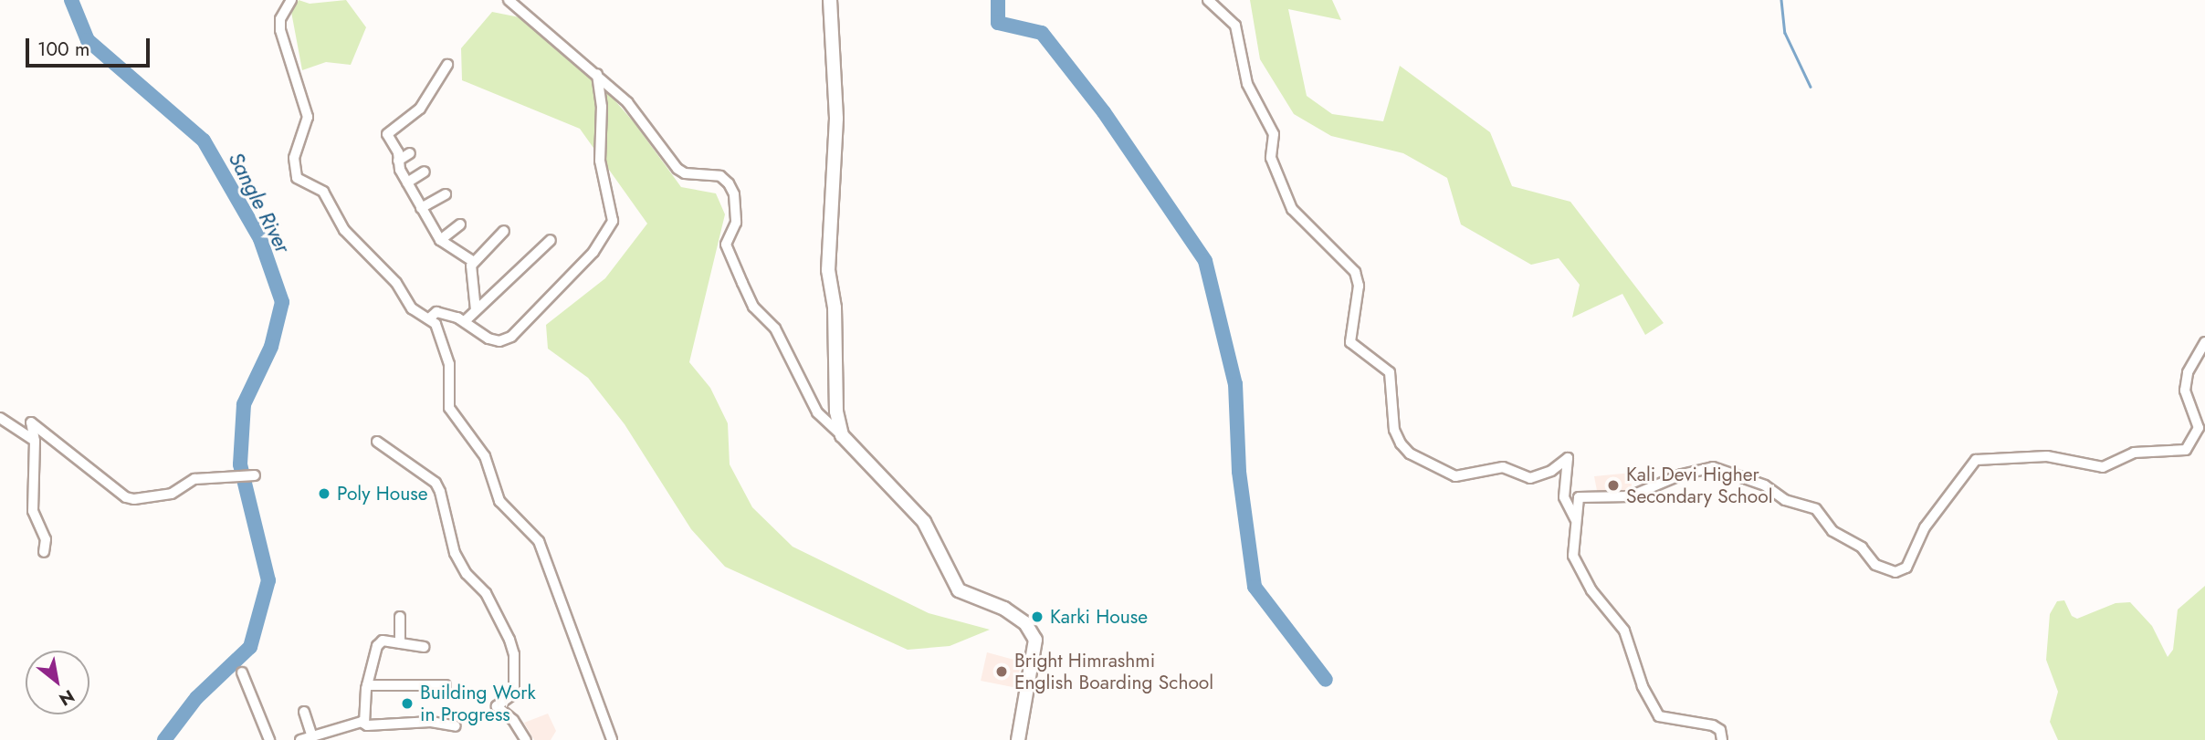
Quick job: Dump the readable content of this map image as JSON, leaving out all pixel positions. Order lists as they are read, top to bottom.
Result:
{
  "water": ["Sangle River"],
  "places": [
    "Kali Devi Higher Secondary School",
    "Poly House",
    "Karki House",
    "Bright Himrashmi English Boarding School",
    "Building Work in Progress"
  ],
  "scale_bar": "100 m",
  "north": "bottom right"
}
